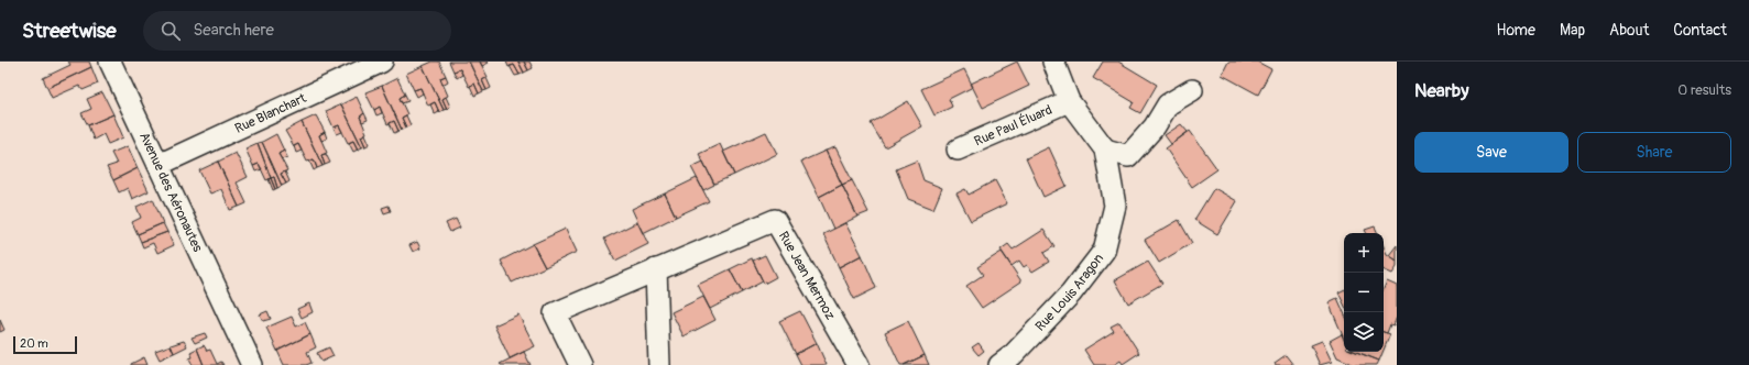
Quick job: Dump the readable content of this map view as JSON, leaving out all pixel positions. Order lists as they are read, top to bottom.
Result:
{
  "streets": {
    "street": [
      "Rue Blanchart",
      "Rue Paul Éluard",
      "Avenue des Aéronautes",
      "Rue Jean Mermoz",
      "Rue Louis Aragon"
    ]
  },
  "crossings": [
    ["Rue Blanchart", "Avenue des Aéronautes"],
    ["Rue Paul Éluard", "Rue Louis Aragon"]
  ],
  "scale_bar": "20 m",
  "page": {
    "header": "Streetwise",
    "search": "Search here",
    "nav": [
      "Home",
      "Map",
      "About",
      "Contact"
    ],
    "heading": ["Nearby", "0 results"],
    "buttons": ["Save", "Share"],
    "map_buttons": ["+", "−"],
    "scale": "20 m"
  }
}
